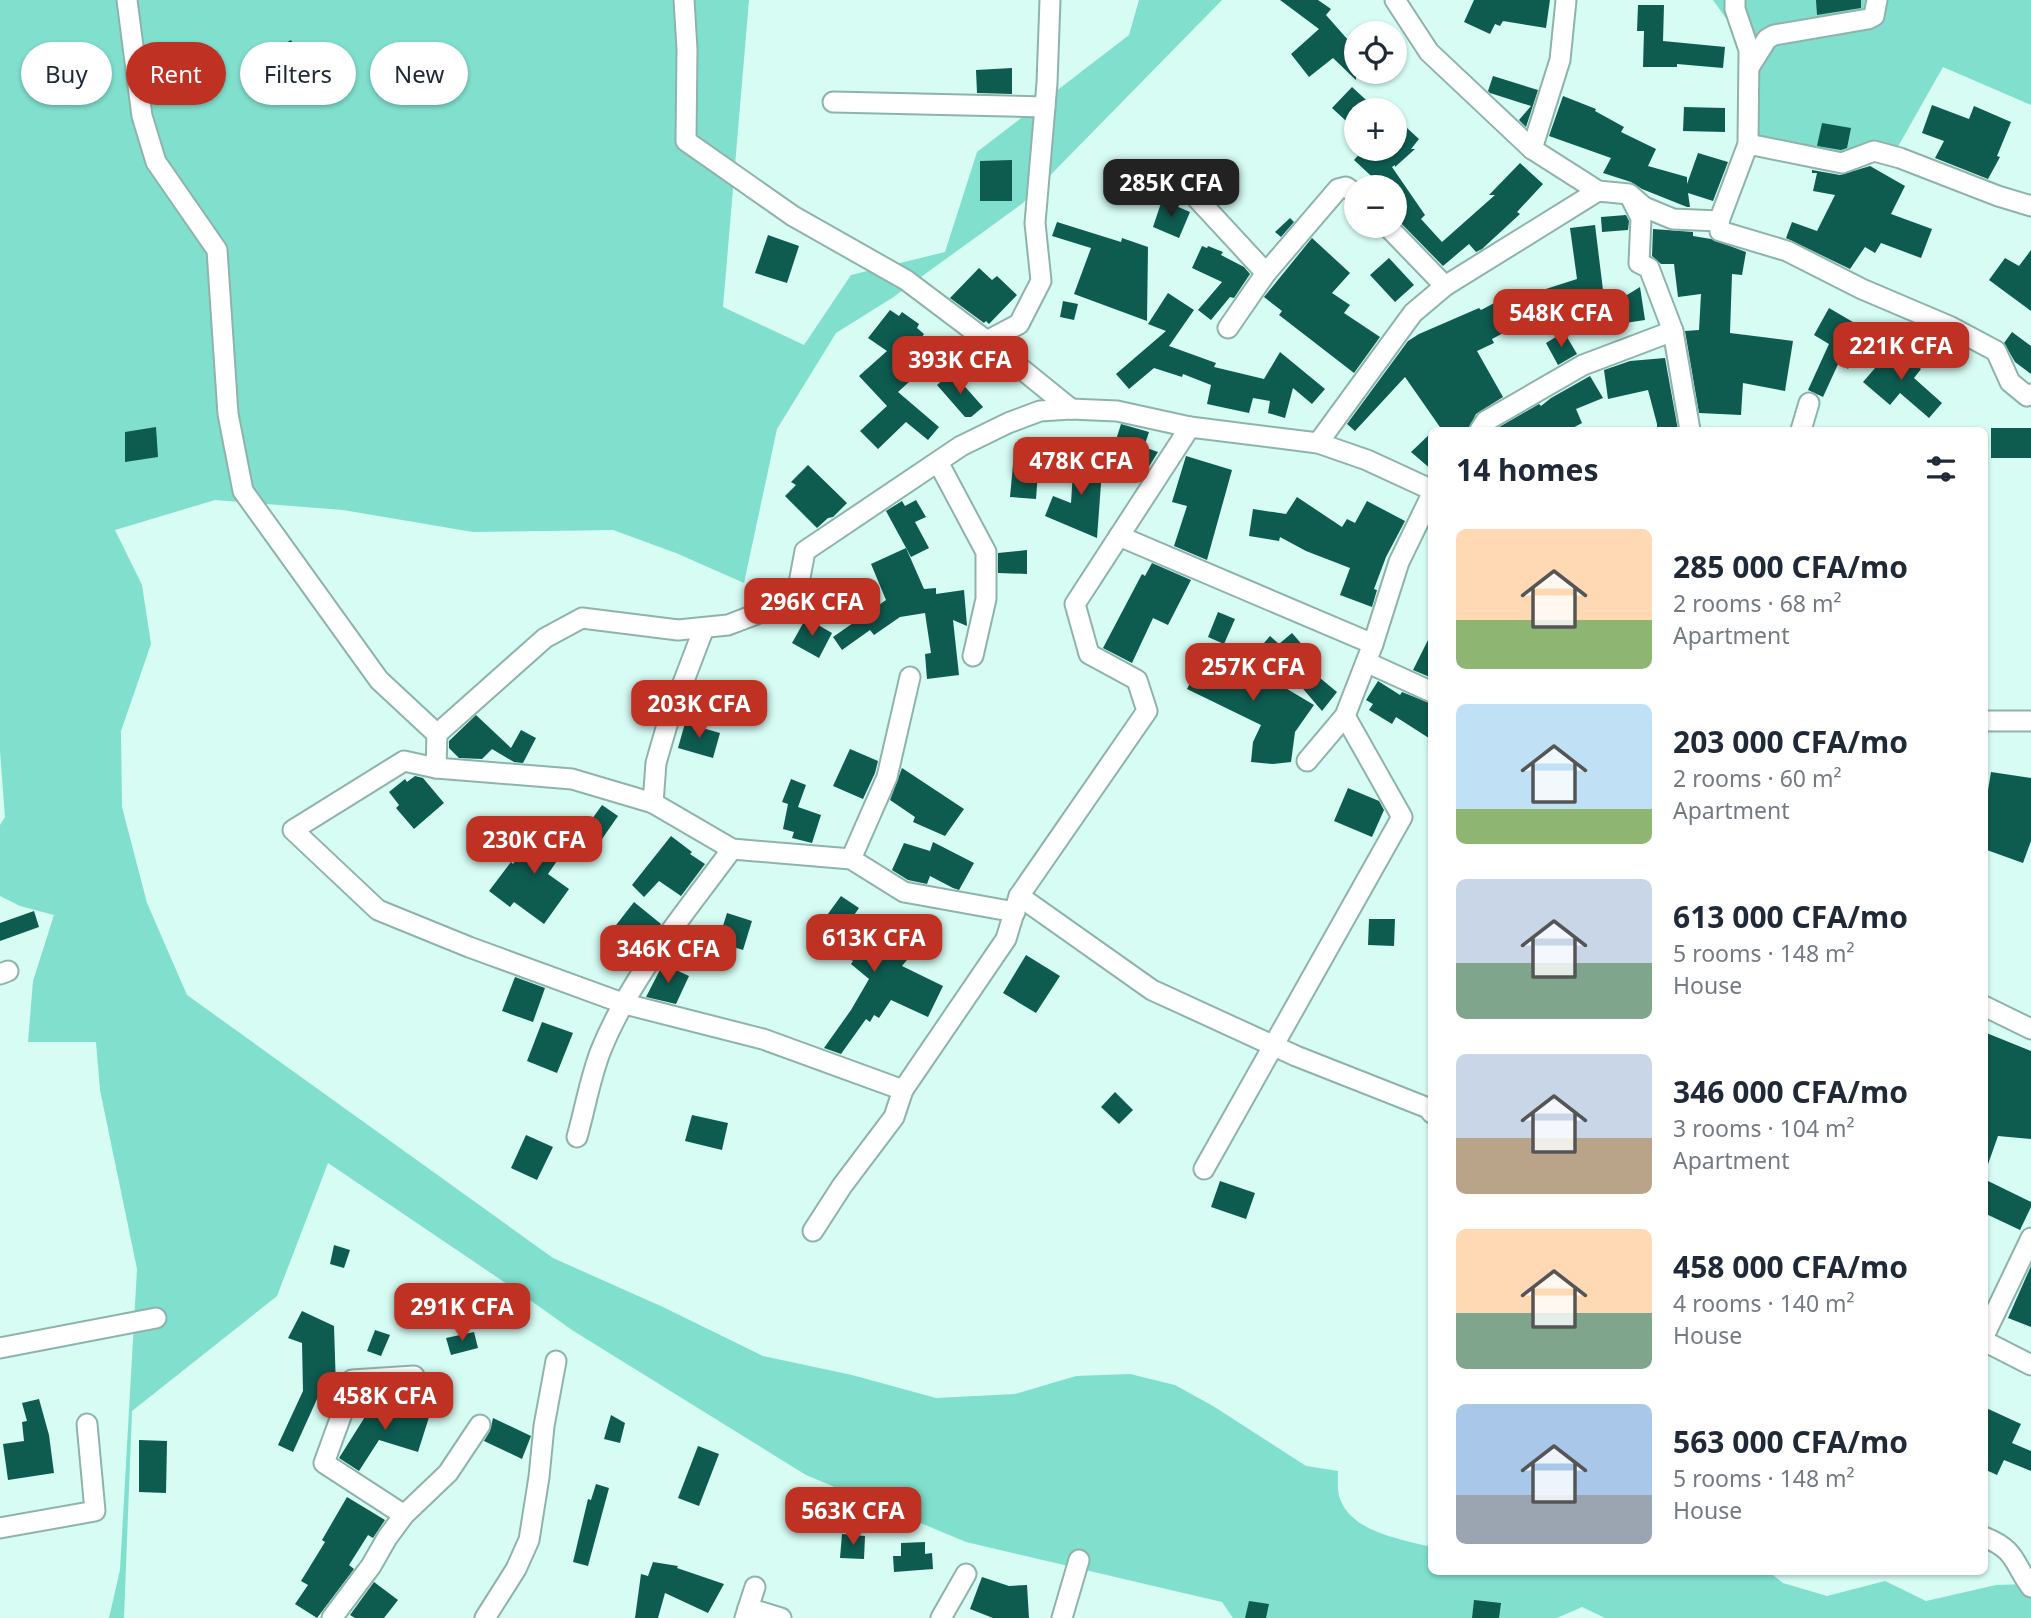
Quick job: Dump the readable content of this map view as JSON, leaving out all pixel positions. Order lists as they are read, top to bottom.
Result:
{
  "page": {
    "map_buttons": ["+", "−"],
    "chip": [
      "Buy",
      "Rent",
      "Filters",
      "New"
    ],
    "price": [
      "285K CFA",
      "548K CFA",
      "221K CFA",
      "393K CFA",
      "478K CFA",
      "296K CFA",
      "257K CFA",
      "203K CFA",
      "230K CFA",
      "613K CFA",
      "346K CFA",
      "291K CFA",
      "458K CFA",
      "563K CFA"
    ],
    "heading": "14 homes",
    "list": [
      {
        "name": "285 000 CFA/mo",
        "note": "2 rooms · 68 m² · Apartment"
      },
      {
        "name": "203 000 CFA/mo",
        "note": "2 rooms · 60 m² · Apartment"
      },
      {
        "name": "613 000 CFA/mo",
        "note": "5 rooms · 148 m² · House"
      },
      {
        "name": "346 000 CFA/mo",
        "note": "3 rooms · 104 m² · Apartment"
      },
      {
        "name": "458 000 CFA/mo",
        "note": "4 rooms · 140 m² · House"
      },
      {
        "name": "563 000 CFA/mo",
        "note": "5 rooms · 148 m² · House"
      }
    ]
  }
}
